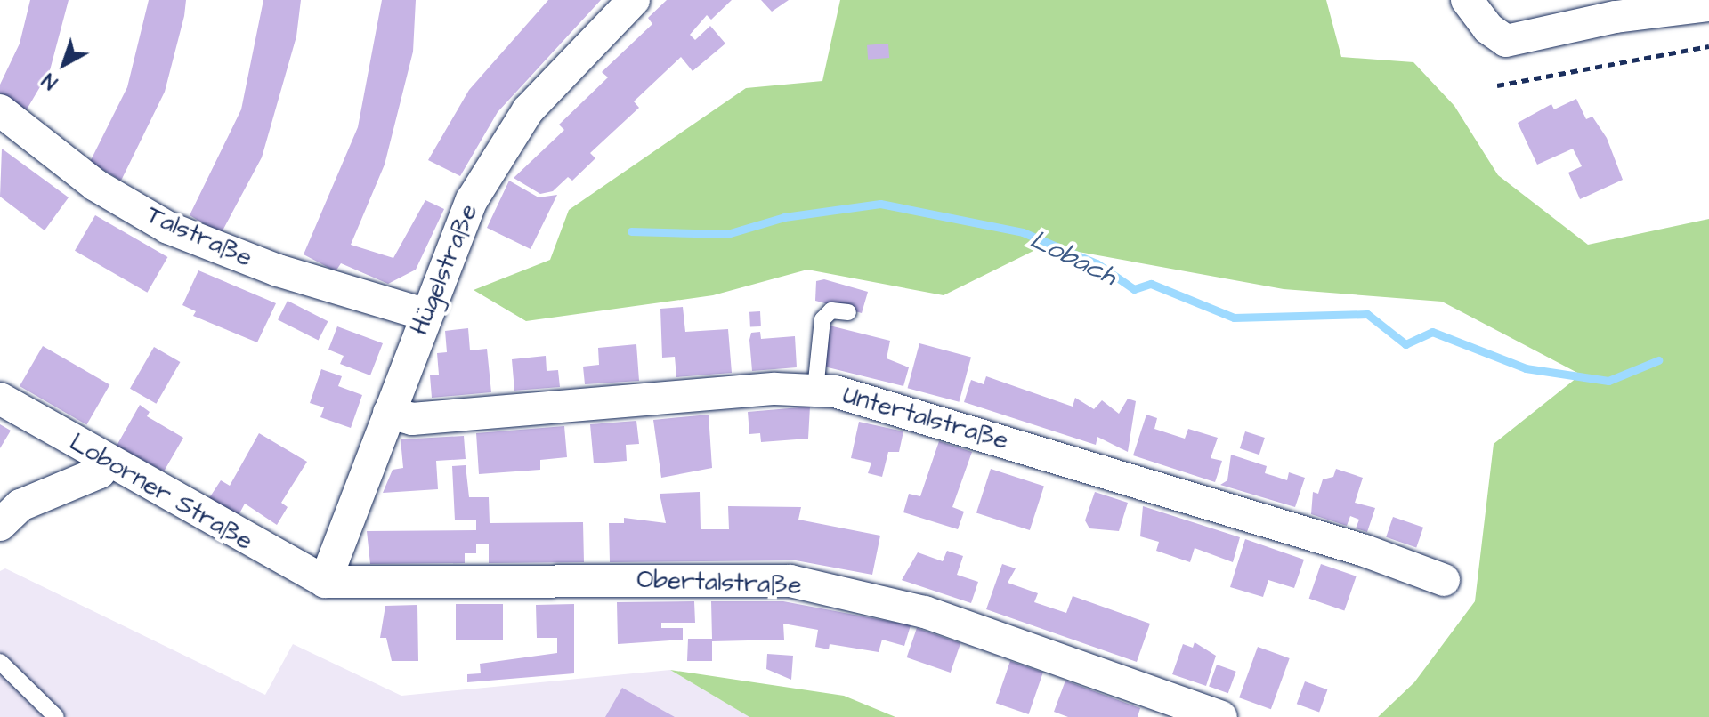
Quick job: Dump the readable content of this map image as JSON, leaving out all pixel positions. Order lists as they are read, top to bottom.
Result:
{
  "streets": {
    "street": [
      "Talstraße",
      "Hügelstraße",
      "Untertalstraße",
      "Loborner Straße",
      "Obertalstraße"
    ]
  },
  "crossings": [
    ["Talstraße", "Hügelstraße"],
    ["Hügelstraße", "Untertalstraße"],
    ["Hügelstraße", "Loborner Straße"],
    ["Hügelstraße", "Obertalstraße"],
    ["Loborner Straße", "Obertalstraße"]
  ],
  "water": ["Lobach"],
  "north": "bottom left"
}
